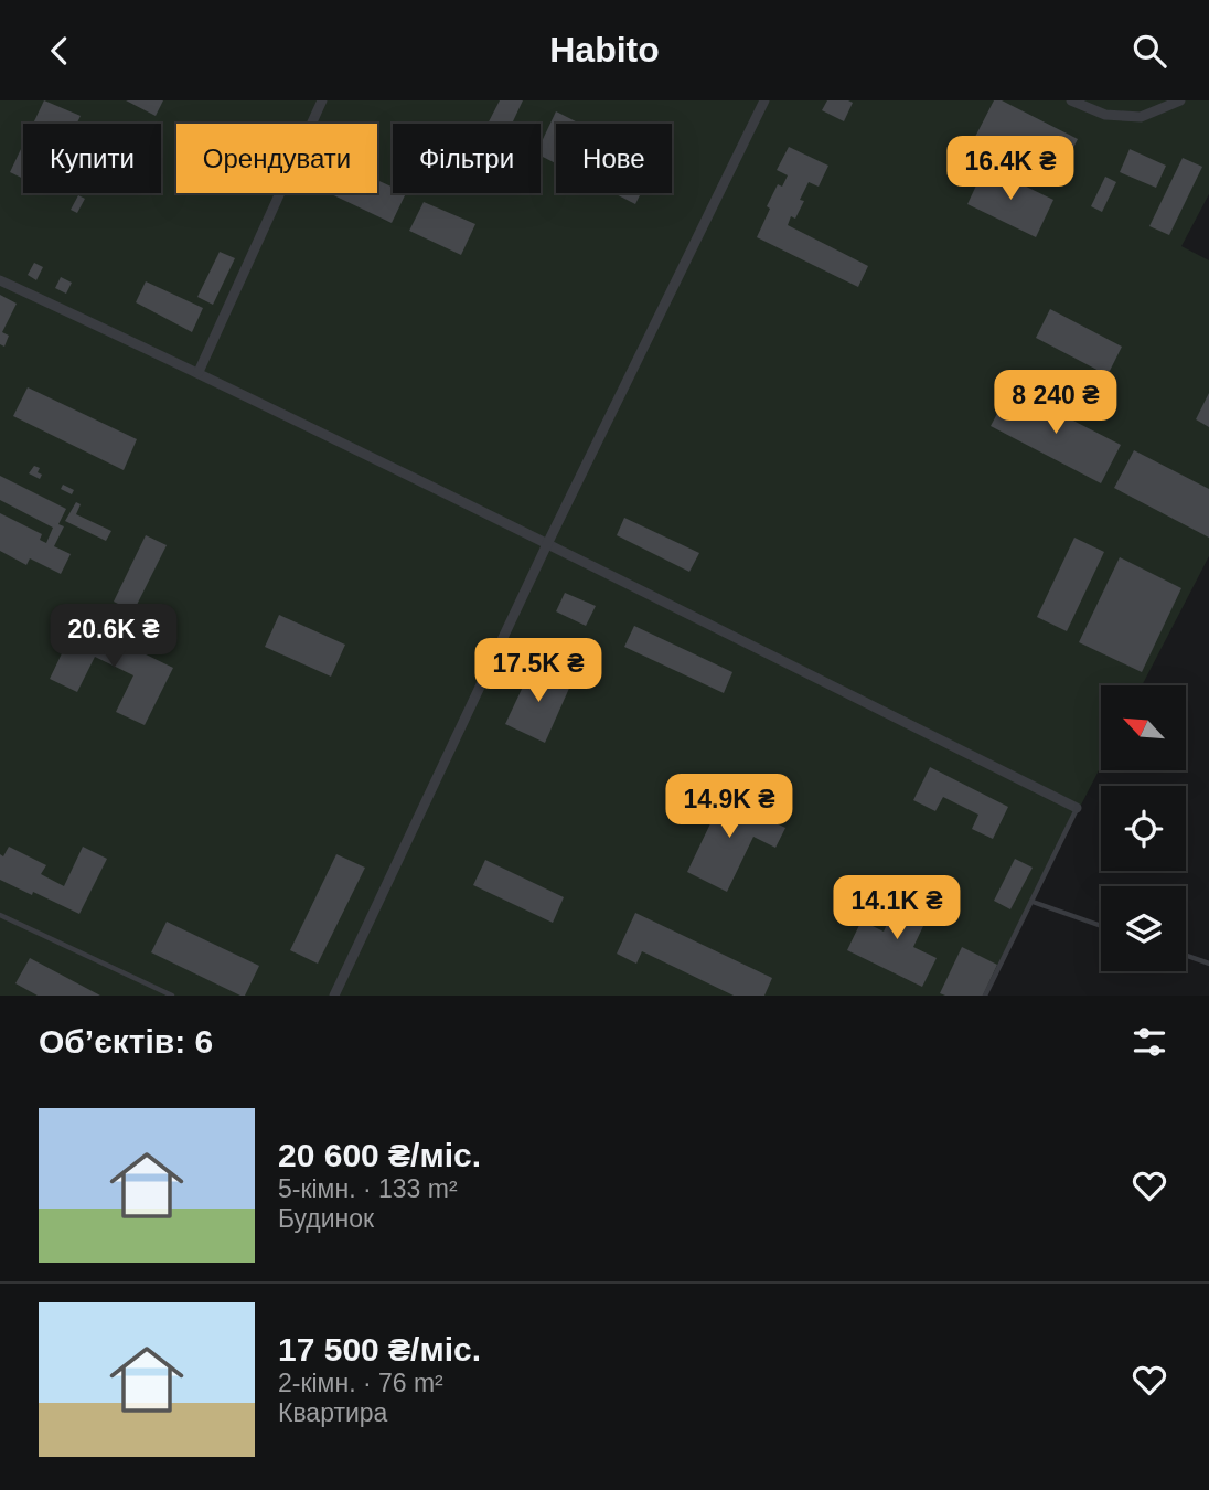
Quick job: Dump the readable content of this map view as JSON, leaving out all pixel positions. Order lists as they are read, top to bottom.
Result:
{
  "north": "top left",
  "page": {
    "header": "Habito",
    "chip": [
      "Купити",
      "Орендувати",
      "Фільтри",
      "Нове"
    ],
    "price": [
      "16.4K ₴",
      "8 240 ₴",
      "20.6K ₴",
      "17.5K ₴",
      "14.9K ₴",
      "14.1K ₴"
    ],
    "heading": "Об’єктів: 6",
    "list": [
      {
        "name": "20 600 ₴/міс.",
        "note": "5-кімн. · 133 m² · Будинок"
      },
      {
        "name": "17 500 ₴/міс.",
        "note": "2-кімн. · 76 m² · Квартира"
      }
    ]
  }
}
